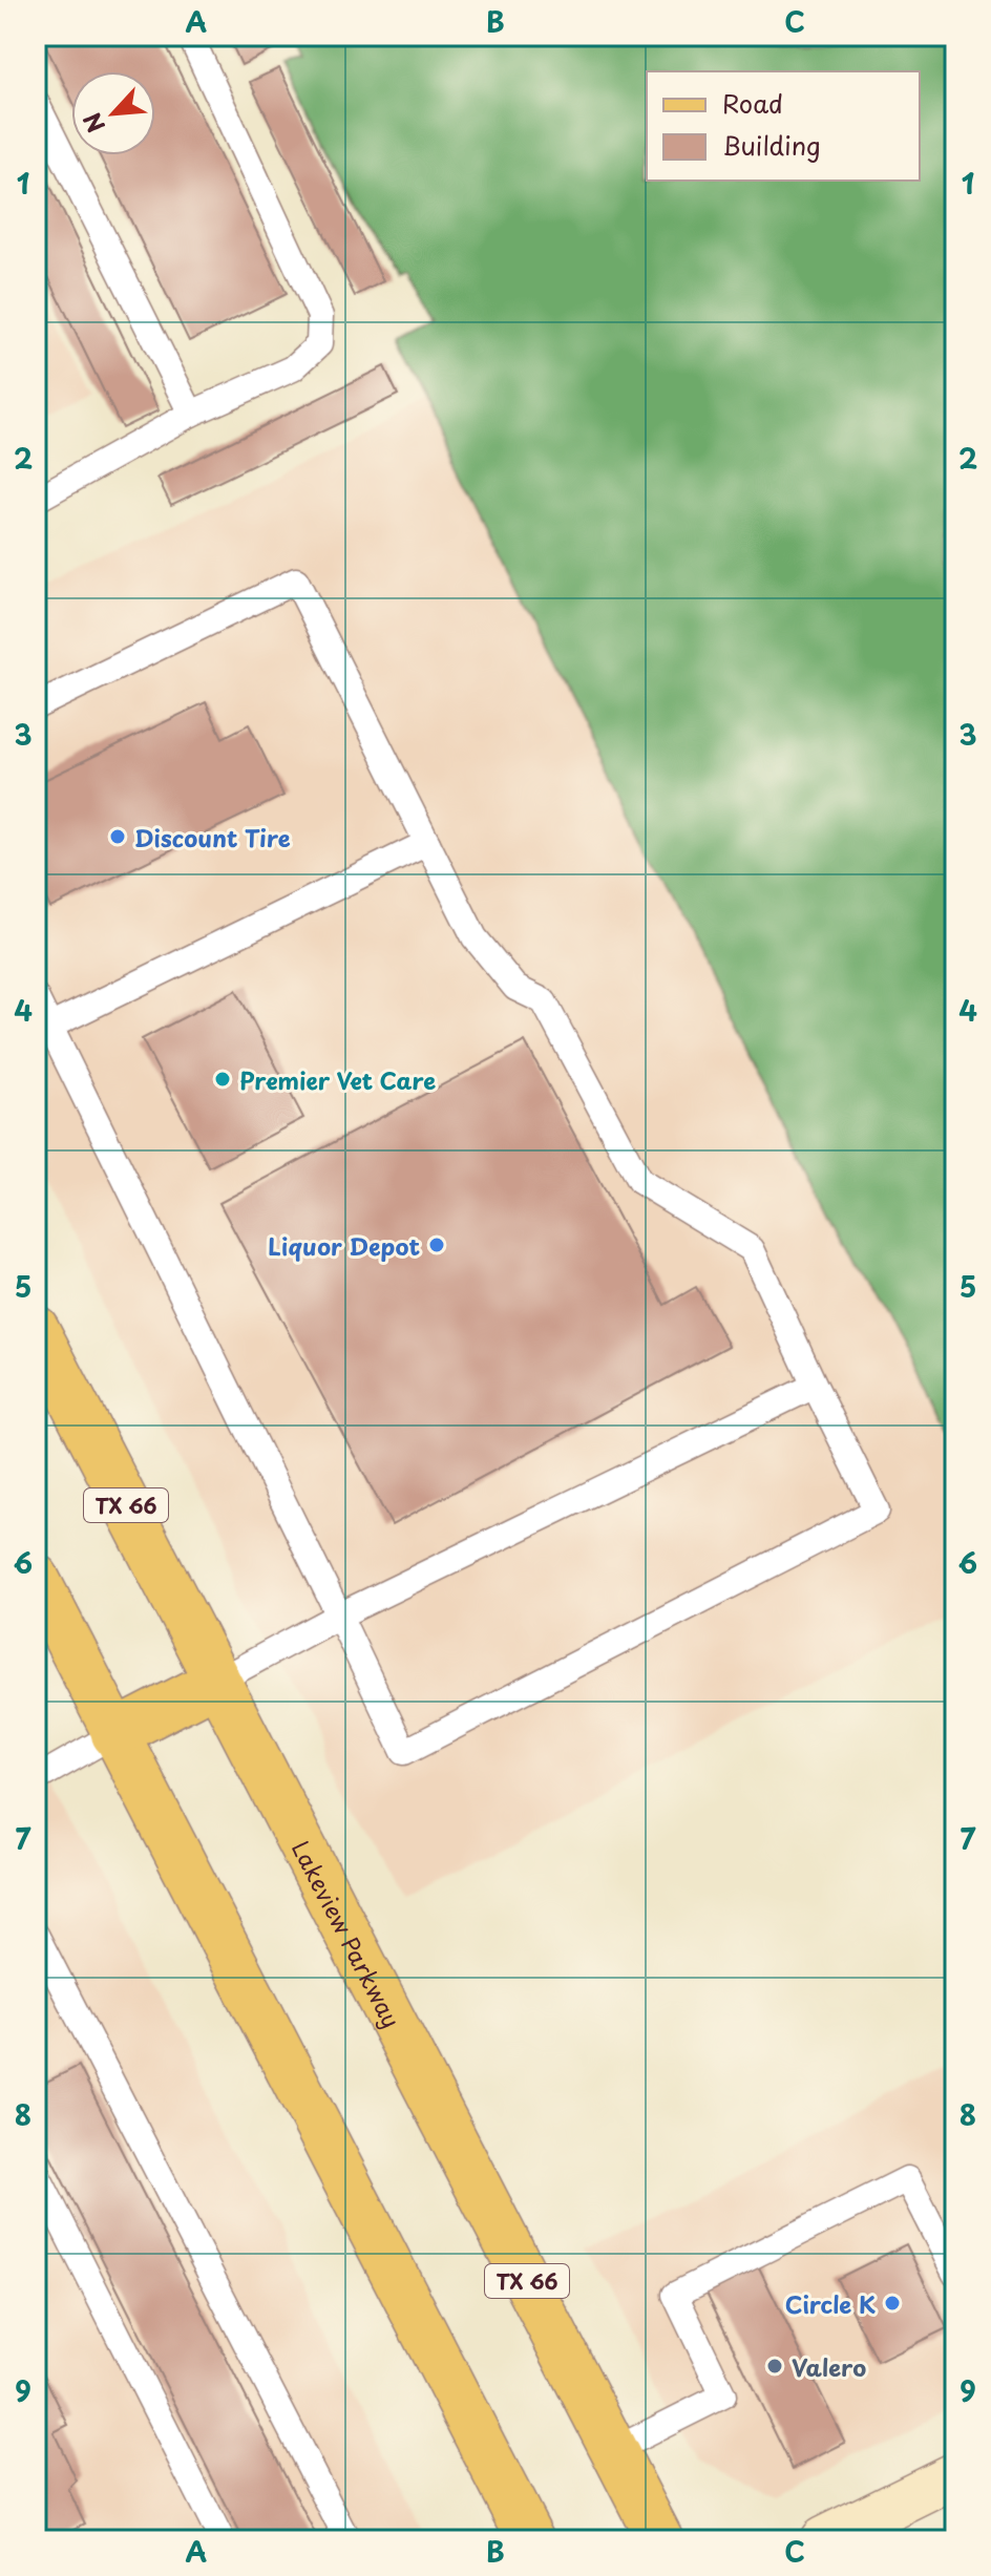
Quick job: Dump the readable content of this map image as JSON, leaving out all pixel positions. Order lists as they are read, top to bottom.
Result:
{
  "streets": {
    "main road": ["TX 66", "Lakeview Parkway"]
  },
  "places": [
    "Discount Tire",
    "Premier Vet Care",
    "Liquor Depot",
    "Circle K",
    "Valero"
  ],
  "legend": ["Road", "Building"],
  "north": "bottom left",
  "grid": {
    "columns": ["A", "B", "C"],
    "rows": [
      "1",
      "2",
      "3",
      "4",
      "5",
      "6",
      "7",
      "8",
      "9"
    ]
  }
}
